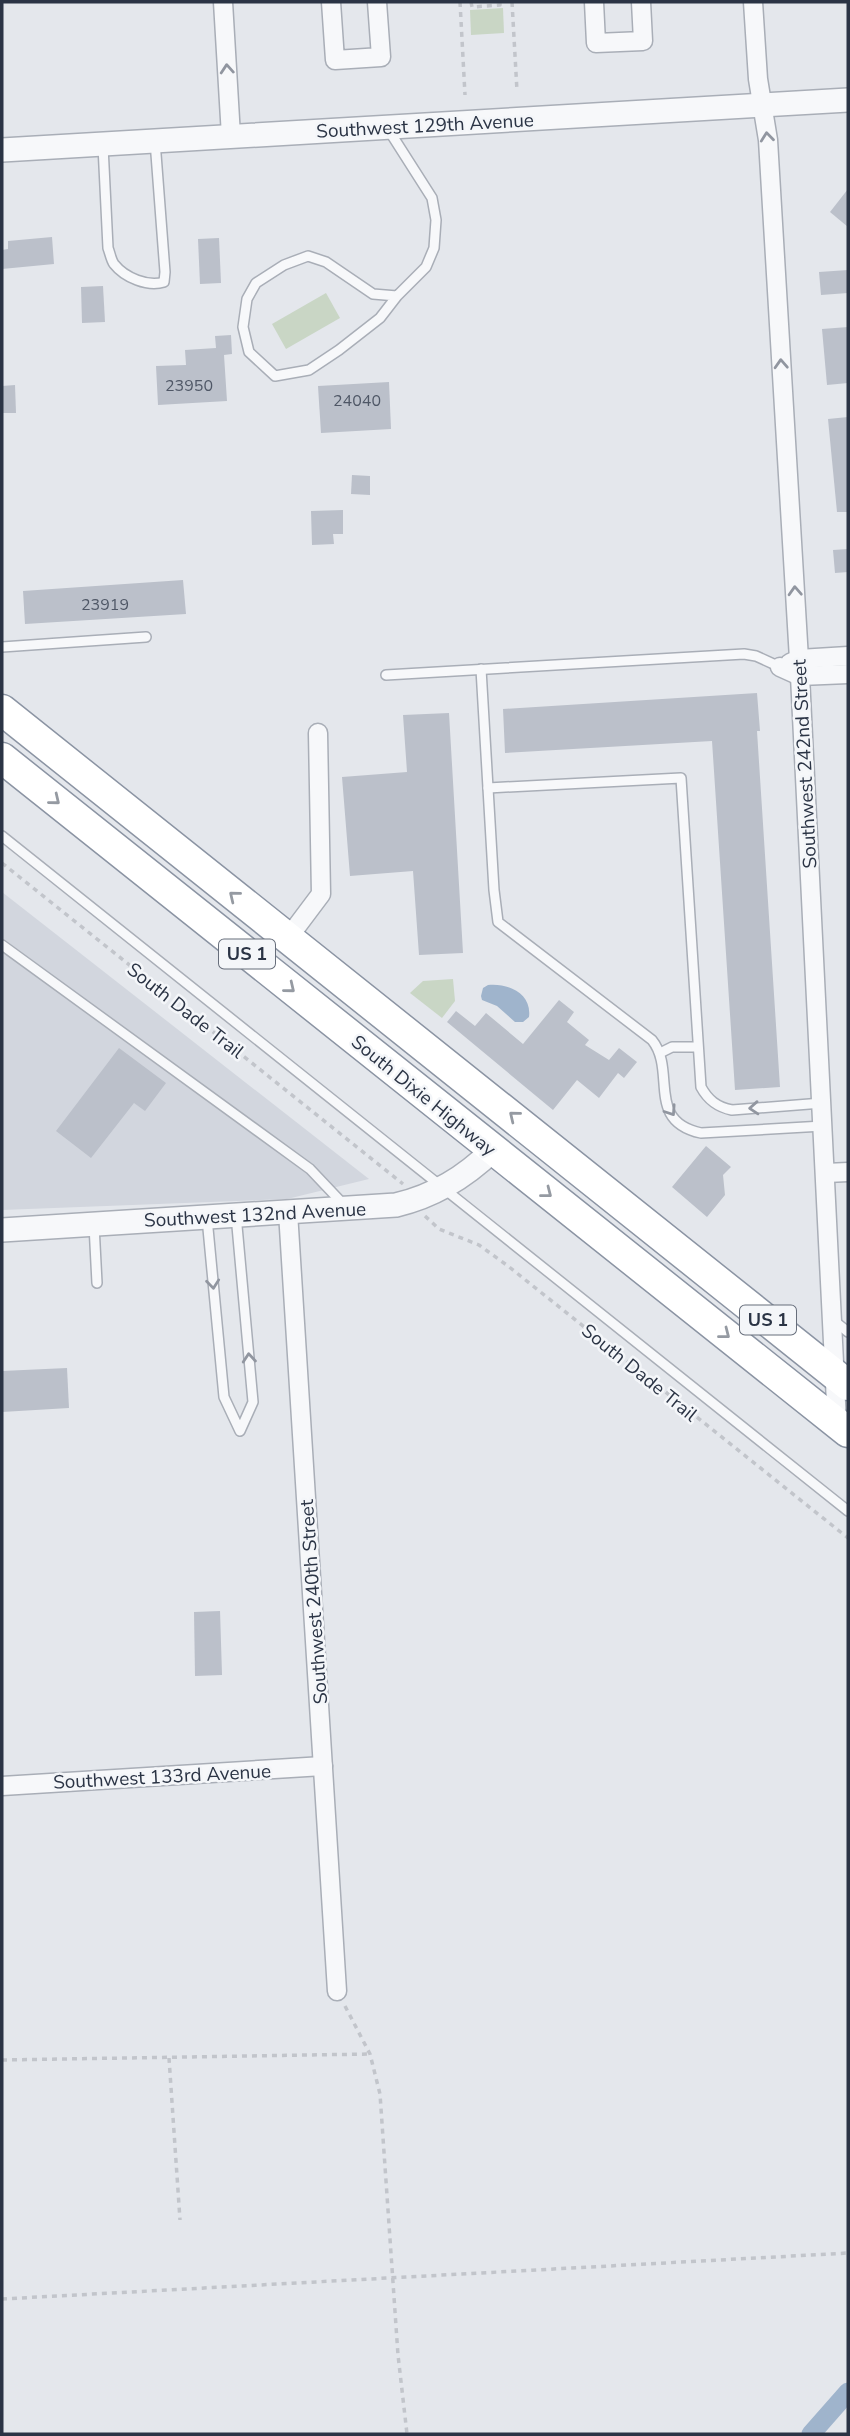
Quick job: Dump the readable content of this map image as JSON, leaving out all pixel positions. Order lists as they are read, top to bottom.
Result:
{
  "streets": {
    "highway": ["US 1", "South Dixie Highway"],
    "street": [
      "Southwest 129th Avenue",
      "Southwest 242nd Street",
      "Southwest 132nd Avenue",
      "Southwest 240th Street",
      "Southwest 133rd Avenue"
    ],
    "path": ["South Dade Trail"]
  },
  "crossings": [
    ["Southwest 129th Avenue", "Southwest 242nd Street"],
    ["Southwest 242nd Street", "South Dixie Highway"],
    ["South Dixie Highway", "Southwest 132nd Avenue"],
    ["Southwest 132nd Avenue", "Southwest 240th Street"],
    ["Southwest 240th Street", "Southwest 133rd Avenue"]
  ],
  "one_way": ["Southwest 242nd Street"],
  "house_numbers": ["23950", "24040", "23919"]
}
